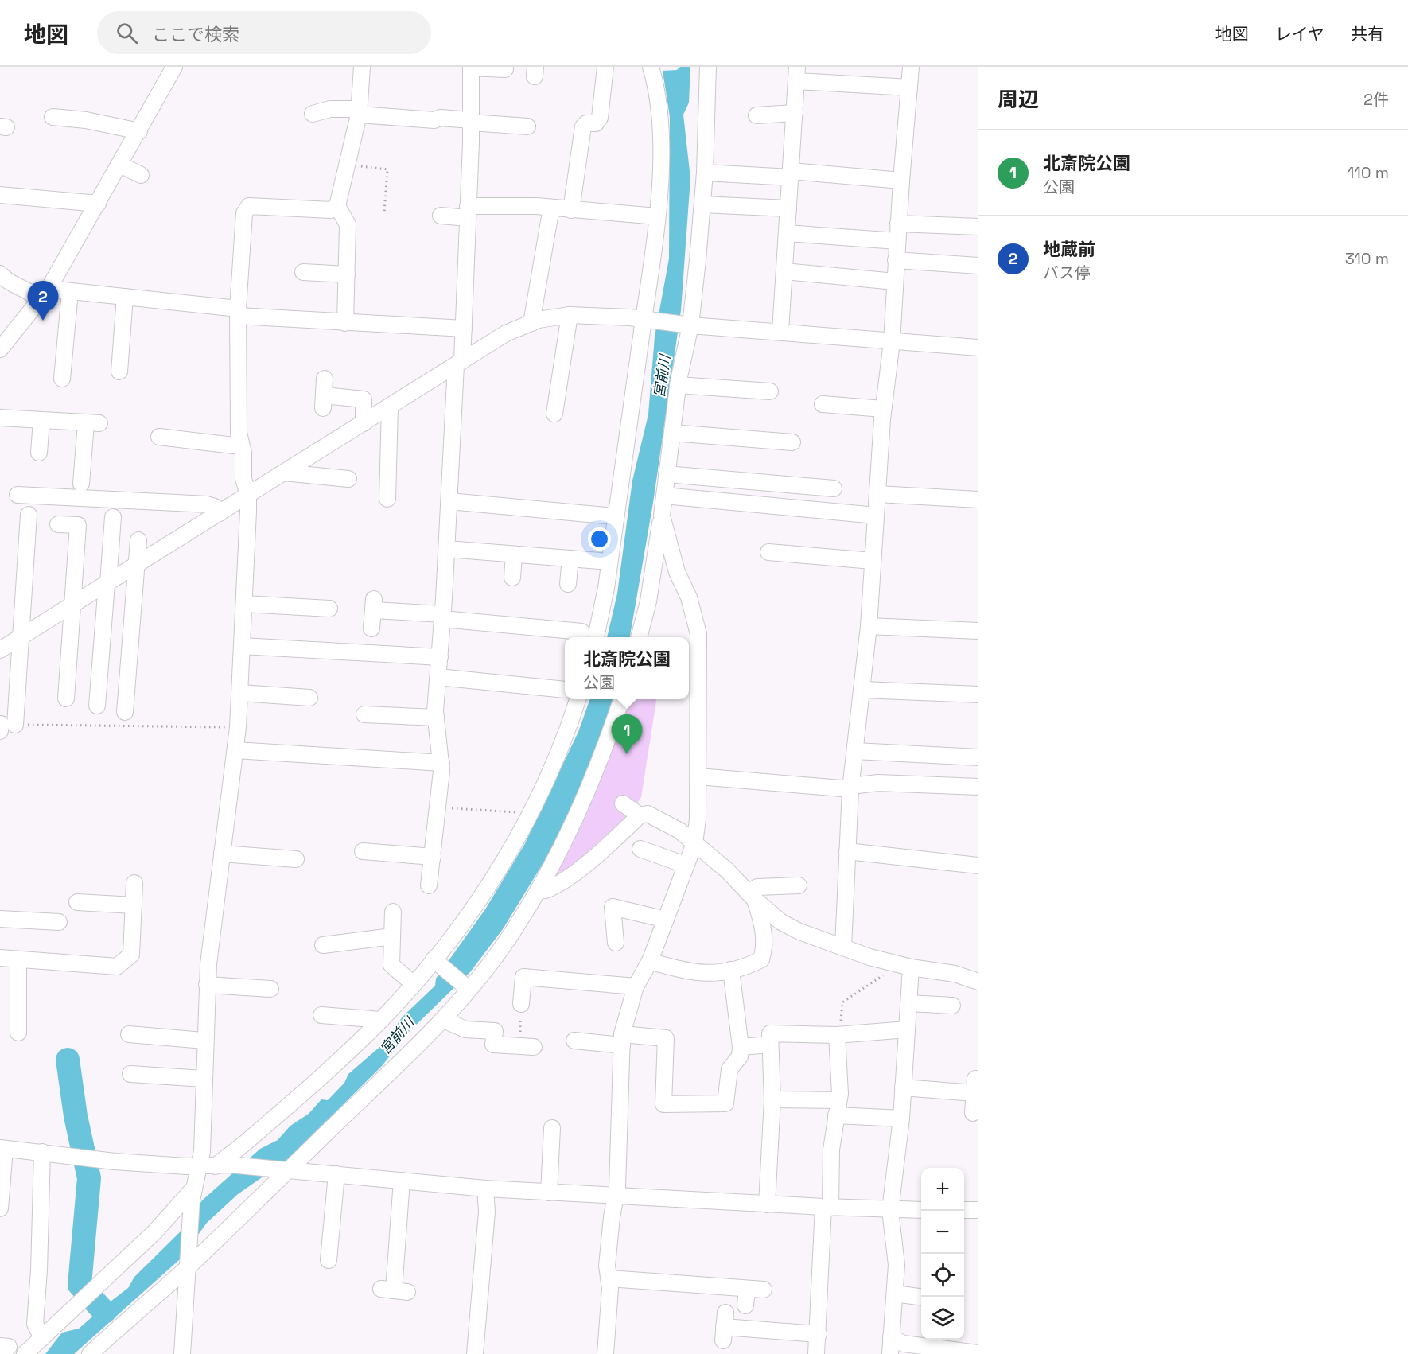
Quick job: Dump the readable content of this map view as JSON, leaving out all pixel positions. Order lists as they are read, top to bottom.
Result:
{
  "water": ["宮前川"],
  "page": {
    "header": "地図",
    "search": "ここで検索",
    "nav": ["地図", "レイヤ", "共有"],
    "heading": ["周辺", "2件"],
    "list": [
      {
        "mark": "1",
        "name": "北斎院公園",
        "note": "公園",
        "value": "110 m"
      },
      {
        "mark": "2",
        "name": "地蔵前",
        "note": "バス停",
        "value": "310 m"
      }
    ],
    "pins": ["2", "1"],
    "popup": ["北斎院公園", "公園"],
    "map_buttons": ["+", "−"]
  }
}
